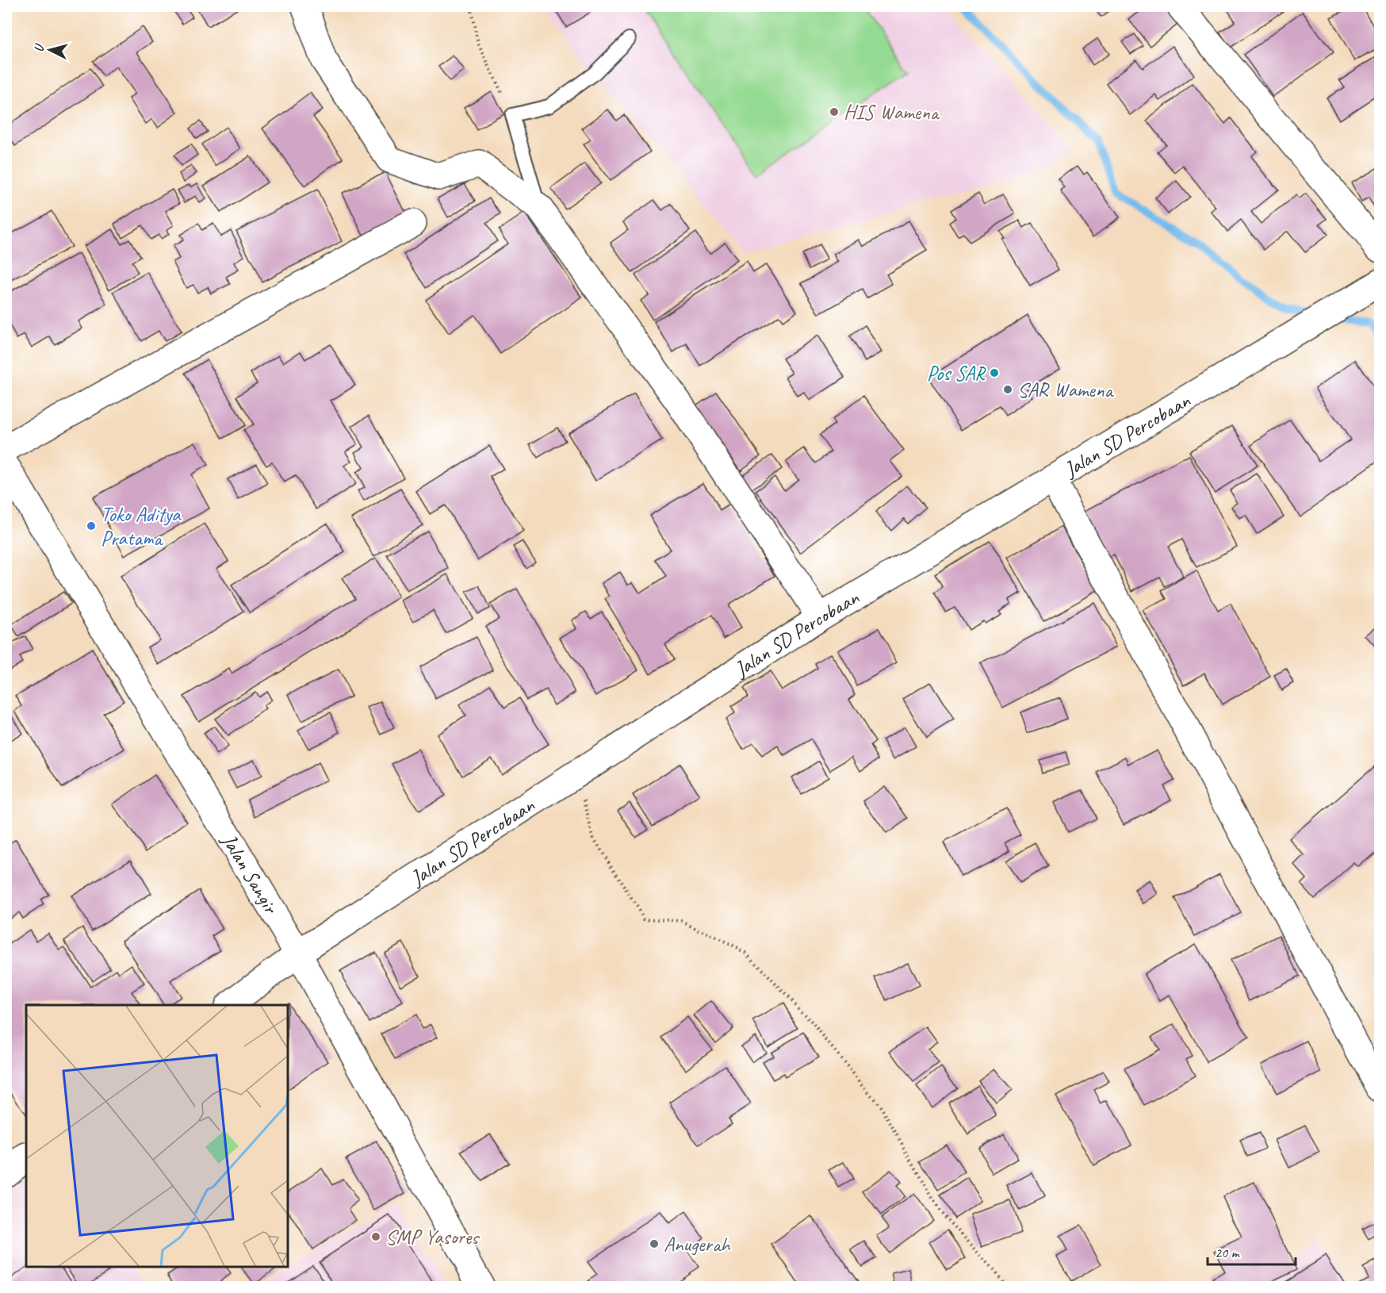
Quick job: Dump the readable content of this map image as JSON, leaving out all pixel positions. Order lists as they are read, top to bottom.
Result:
{
  "streets": {
    "street": ["Jalan SD Percobaan", "Jalan Sangir"]
  },
  "crossings": [
    ["Jalan SD Percobaan", "Jalan Sangir"]
  ],
  "places": [
    "HIS Wamena",
    "Pos SAR",
    "SAR Wamena",
    "Toko Aditya Pratama",
    "SMP Yasores",
    "Anugerah"
  ],
  "scale_bar": "20 m",
  "north": "left"
}
